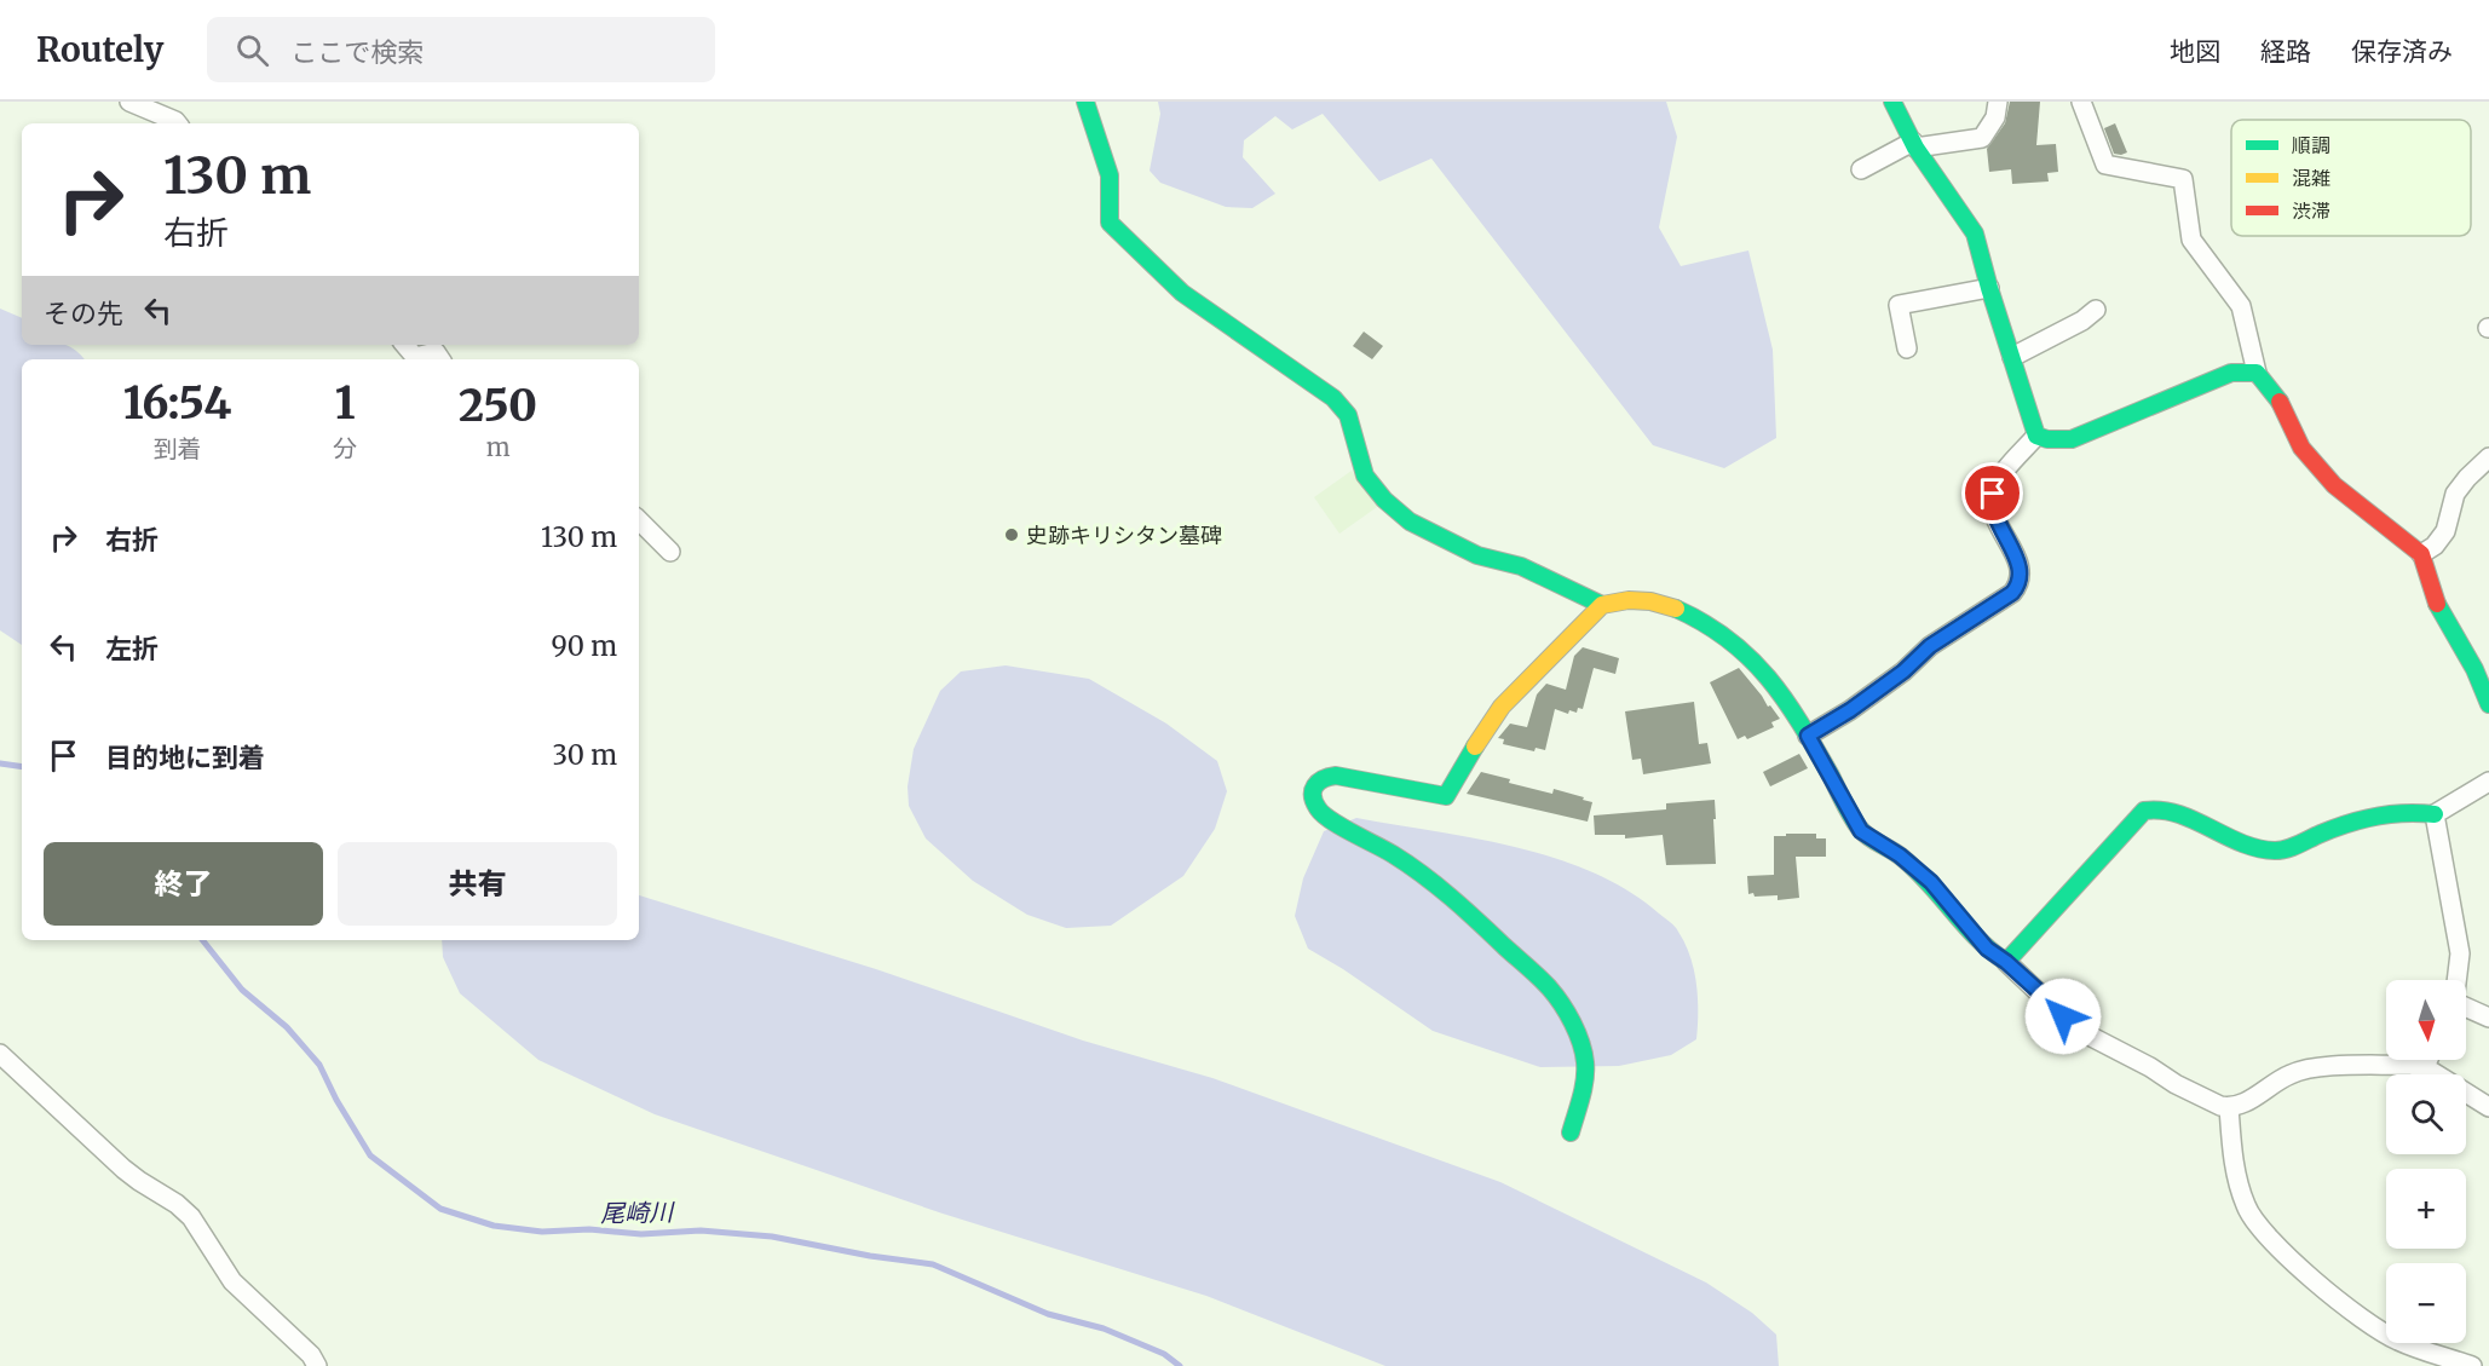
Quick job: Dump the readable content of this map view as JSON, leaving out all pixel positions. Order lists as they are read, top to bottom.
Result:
{
  "water": ["尾崎川"],
  "places": ["史跡キリシタン墓碑"],
  "legend": ["順調", "混雑", "渋滞"],
  "north": "bottom",
  "page": {
    "header": "Routely",
    "search": "ここで検索",
    "nav": ["地図", "経路", "保存済み"],
    "turn": ["130 m", "右折"],
    "then": "その先",
    "eta": [
      "16:54",
      "到着",
      "1",
      "分",
      "250",
      "m"
    ],
    "list": [
      {
        "name": "右折",
        "value": "130 m"
      },
      {
        "name": "左折",
        "value": "90 m"
      },
      {
        "name": "目的地に到着",
        "value": "30 m"
      }
    ],
    "buttons": ["終了", "共有"],
    "map_buttons": ["+", "−"]
  }
}
